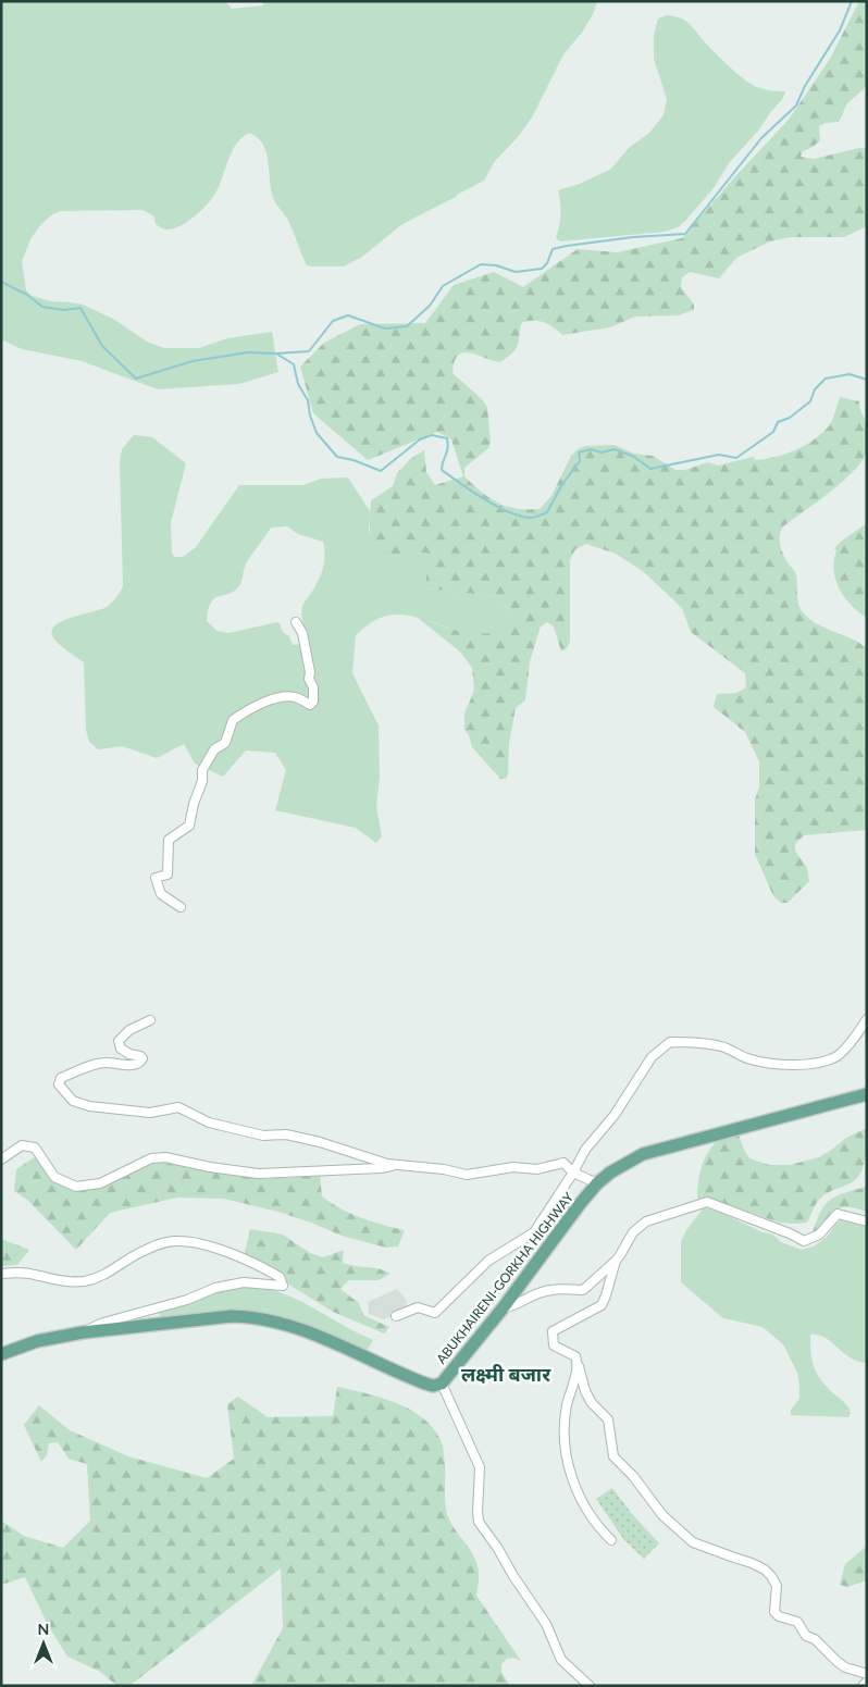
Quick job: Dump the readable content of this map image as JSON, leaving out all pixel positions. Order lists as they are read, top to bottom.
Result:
{
  "streets": {
    "main road": ["ABUKHAIRENI-GORKHA HIGHWAY"]
  },
  "districts": ["लक्ष्मी बजार"],
  "north": "top"
}
